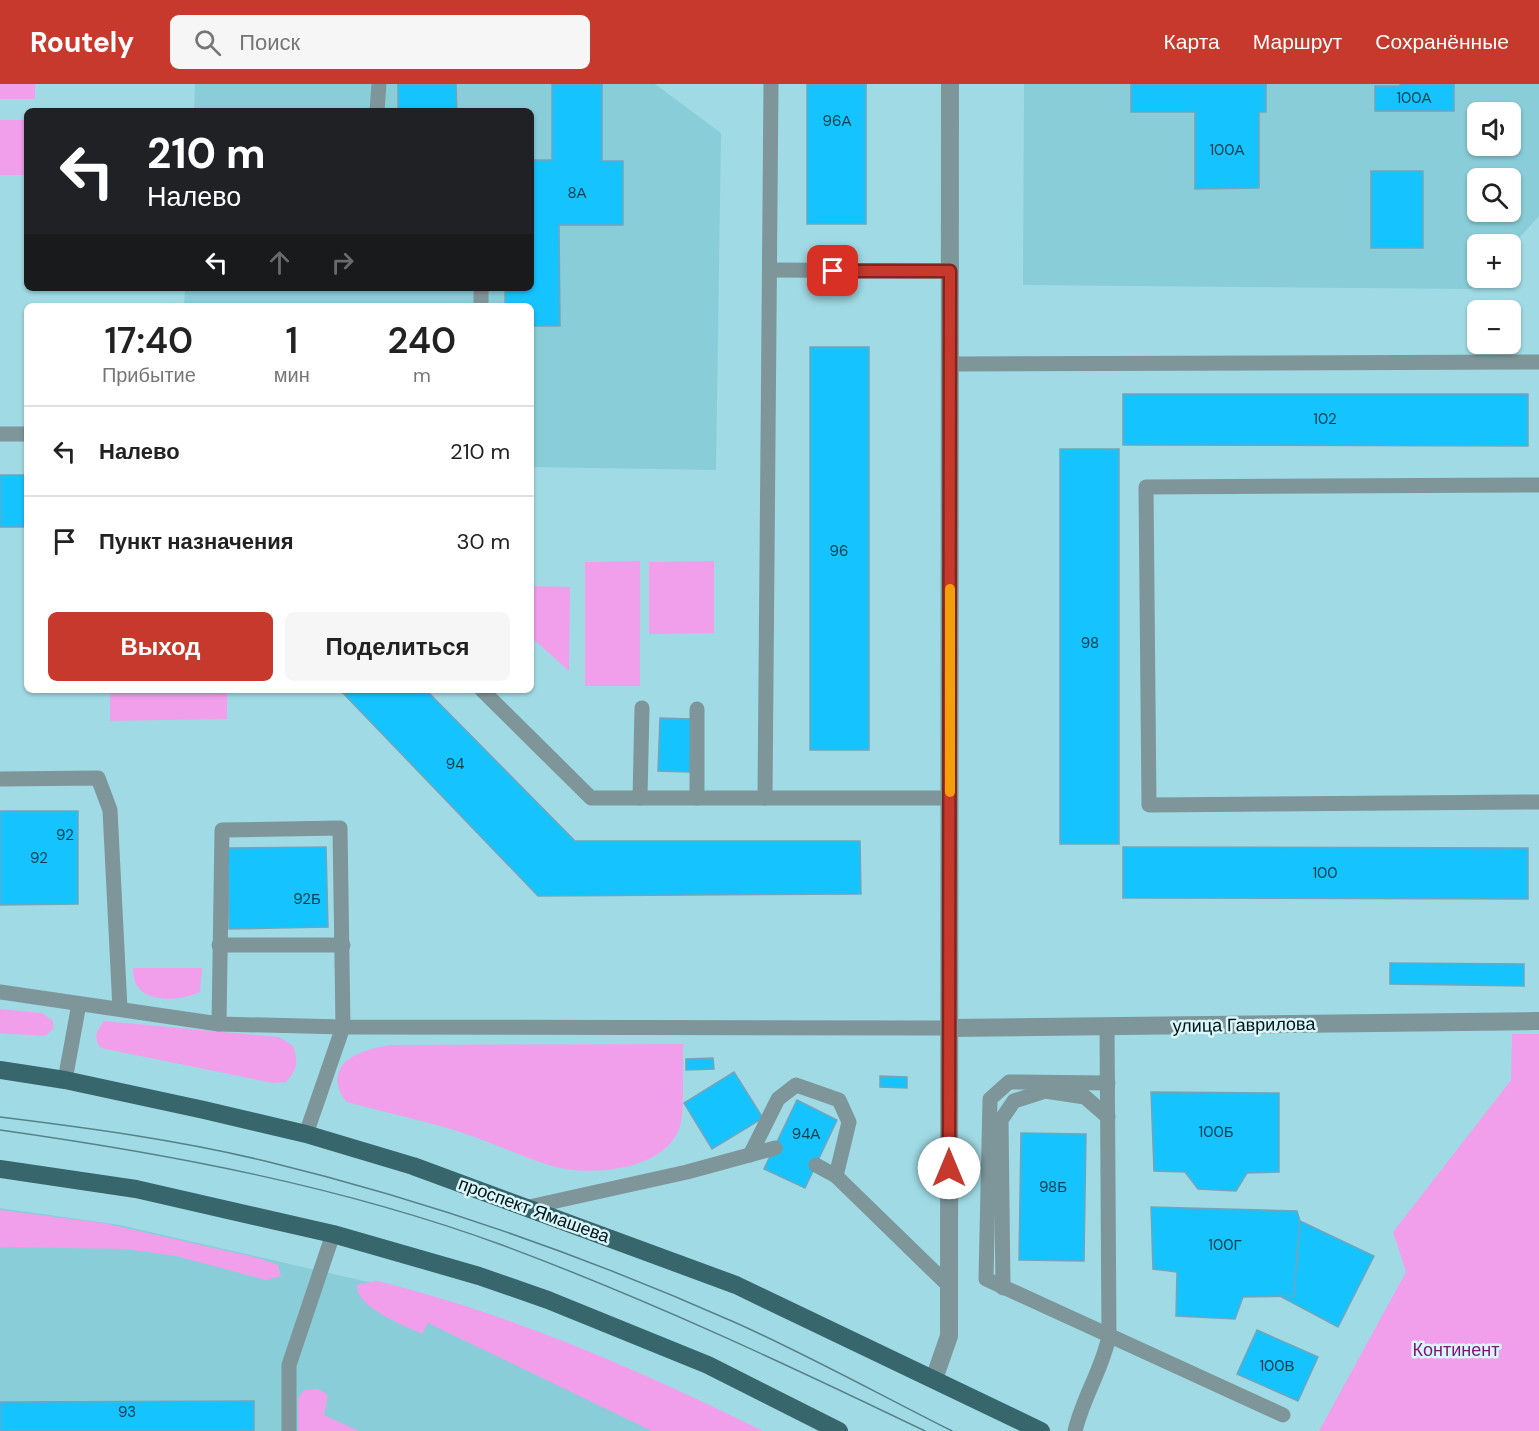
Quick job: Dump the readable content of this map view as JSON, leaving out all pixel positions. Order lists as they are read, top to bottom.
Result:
{
  "streets": {
    "main road": ["проспект Ямашева"],
    "street": ["улица Гаврилова"]
  },
  "parks": ["Континент"],
  "house_numbers": [
    "100А",
    "96А",
    "100А",
    "8А",
    "102",
    "96",
    "98",
    "94",
    "92",
    "92",
    "100",
    "92Б",
    "100Б",
    "94А",
    "98Б",
    "100Г",
    "100В",
    "93"
  ],
  "page": {
    "header": "Routely",
    "search": "Поиск",
    "nav": ["Карта", "Маршрут", "Сохранённые"],
    "map_buttons": ["+", "−"],
    "turn": ["210 m", "Налево"],
    "eta": [
      "17:40",
      "Прибытие",
      "1",
      "мин",
      "240",
      "m"
    ],
    "list": [
      {
        "name": "Налево",
        "value": "210 m"
      },
      {
        "name": "Пункт назначения",
        "value": "30 m"
      }
    ],
    "buttons": ["Выход", "Поделиться"]
  }
}
